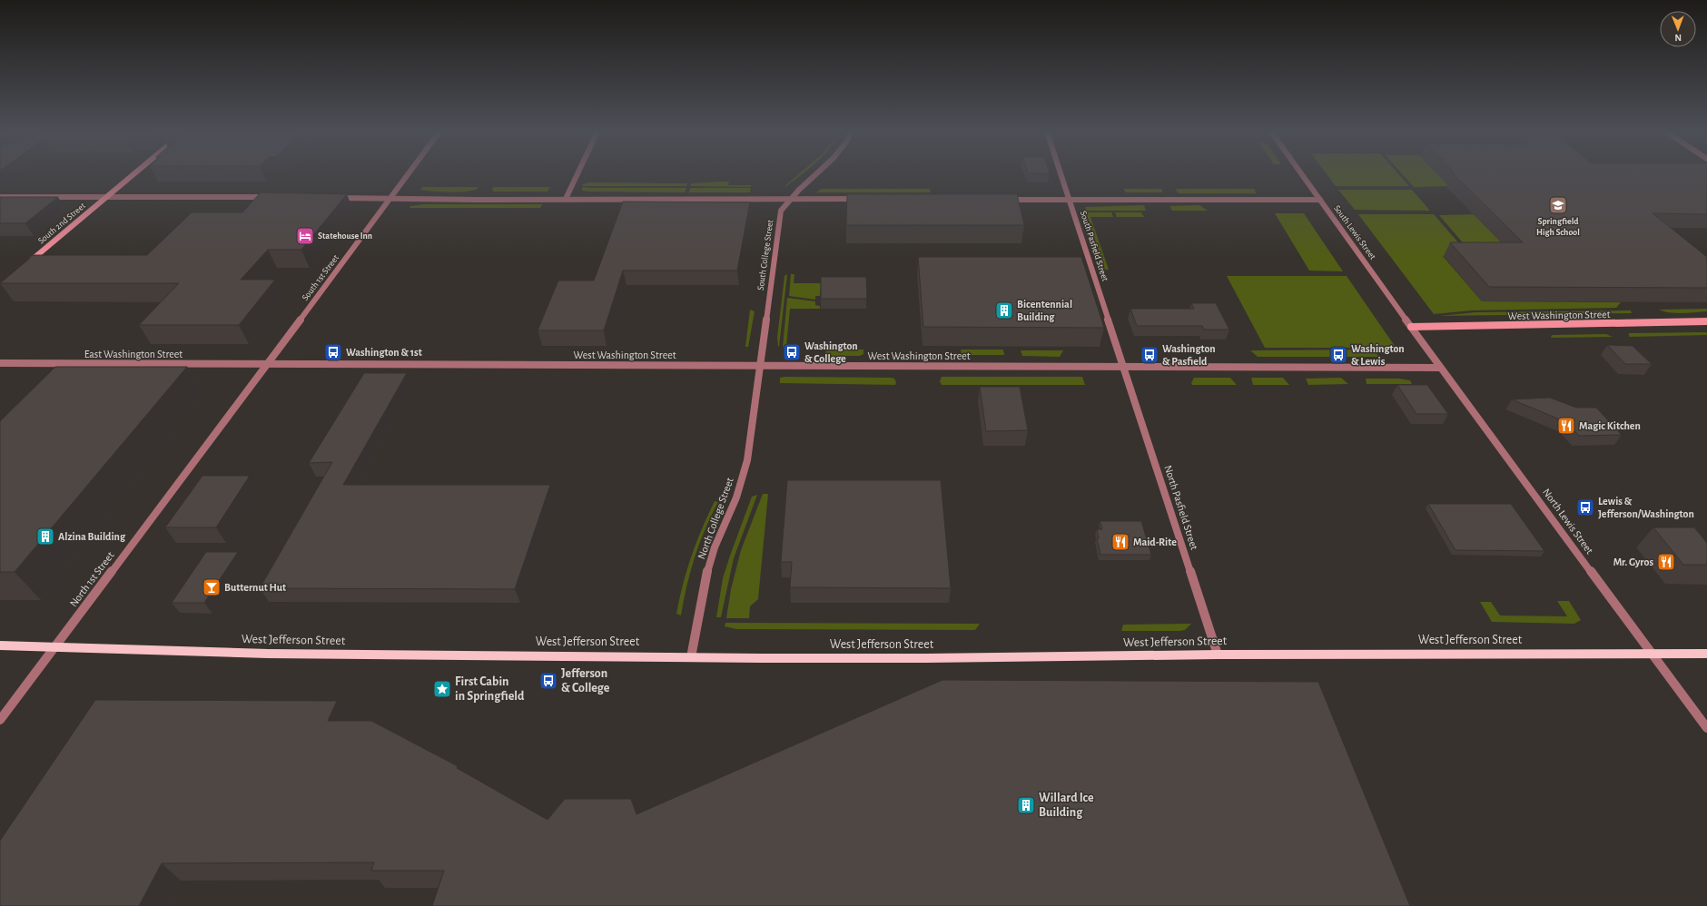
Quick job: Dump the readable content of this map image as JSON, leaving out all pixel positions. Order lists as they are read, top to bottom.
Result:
{
  "streets": {
    "main road": ["South 2nd Street", "West Washington Street", "West Jefferson Street"],
    "street": [
      "South Lewis Street",
      "South Pasfield Street",
      "South College Street",
      "South 1st Street",
      "East Washington Street",
      "North Pasfield Street",
      "North College Street",
      "North Lewis Street",
      "North 1st Street"
    ]
  },
  "crossings": [
    ["South Lewis Street", "West Washington Street"],
    ["South Lewis Street", "North Lewis Street"],
    ["South Pasfield Street", "West Washington Street"],
    ["South Pasfield Street", "North Pasfield Street"],
    ["South College Street", "West Washington Street"],
    ["South College Street", "North College Street"],
    ["South 1st Street", "West Washington Street"],
    ["South 1st Street", "East Washington Street"],
    ["South 1st Street", "North 1st Street"],
    ["West Washington Street", "East Washington Street"],
    ["West Washington Street", "North Pasfield Street"],
    ["West Washington Street", "North College Street"],
    ["West Washington Street", "North Lewis Street"],
    ["West Washington Street", "North 1st Street"],
    ["East Washington Street", "North 1st Street"],
    ["North Pasfield Street", "West Jefferson Street"],
    ["North College Street", "West Jefferson Street"],
    ["North Lewis Street", "West Jefferson Street"],
    ["North 1st Street", "West Jefferson Street"]
  ],
  "places": {
    "school or university": ["Springfield High School"],
    "hotel": ["Statehouse Inn"],
    "building": ["Bicentennial Building", "Alzina Building", "Willard Ice Building"],
    "bus stop": [
      "Washington & 1st",
      "Washington & College",
      "Washington & Pasfield",
      "Washington & Lewis",
      "Lewis & Jefferson/Washington",
      "Jefferson & College"
    ],
    "restaurant": ["Magic Kitchen", "Maid-Rite", "Mr. Gyros"],
    "bar": ["Butternut Hut"],
    "place": ["First Cabin in Springfield"]
  },
  "north": "bottom"
}
